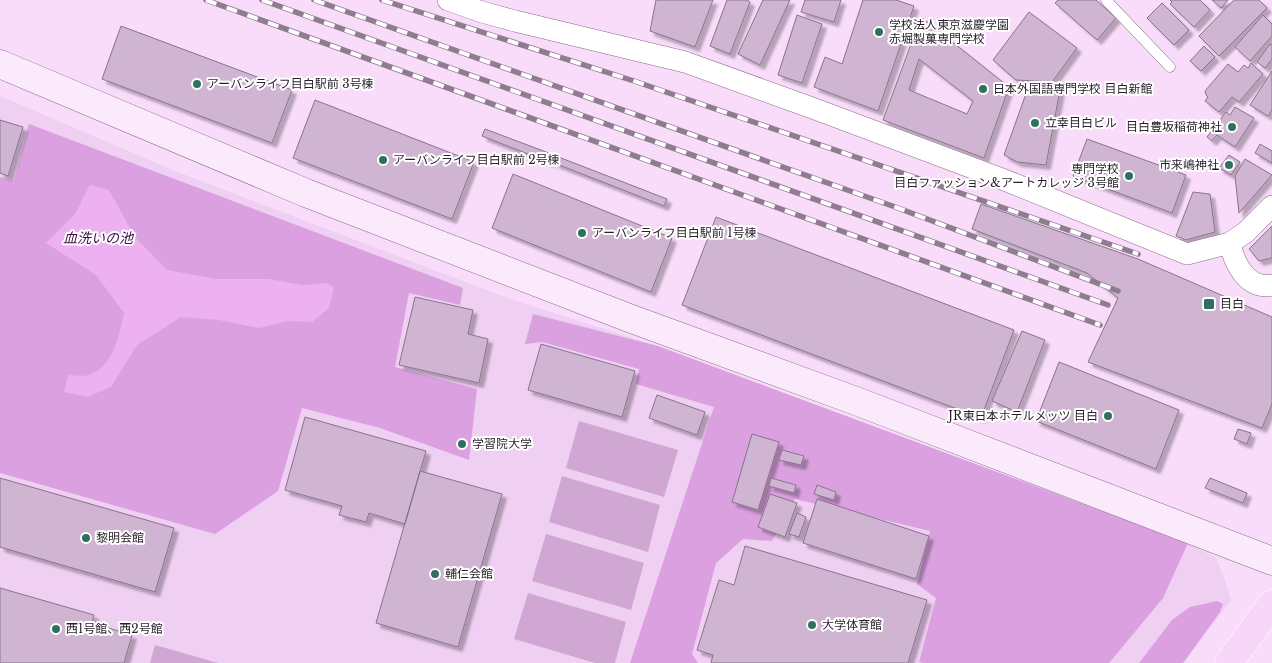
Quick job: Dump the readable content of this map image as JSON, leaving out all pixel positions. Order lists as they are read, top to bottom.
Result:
{
  "water": ["血洗いの池"],
  "places": {
    "other": [
      "学校法人東京滋慶学園 赤堀製菓専門学校",
      "アーバンライフ目白駅前 3号棟",
      "日本外国語専門学校 目白新館",
      "立幸目白ビル",
      "目白豊坂稲荷神社",
      "アーバンライフ目白駅前 2号棟",
      "市来嶋神社",
      "専門学校 目白ファッション&アートカレッジ 3号館",
      "アーバンライフ目白駅前 1号棟",
      "JR東日本ホテルメッツ 目白",
      "学習院大学",
      "黎明会館",
      "輔仁会館",
      "大学体育館",
      "西1号館、西2号館"
    ],
    "transit": ["目白"]
  }
}
